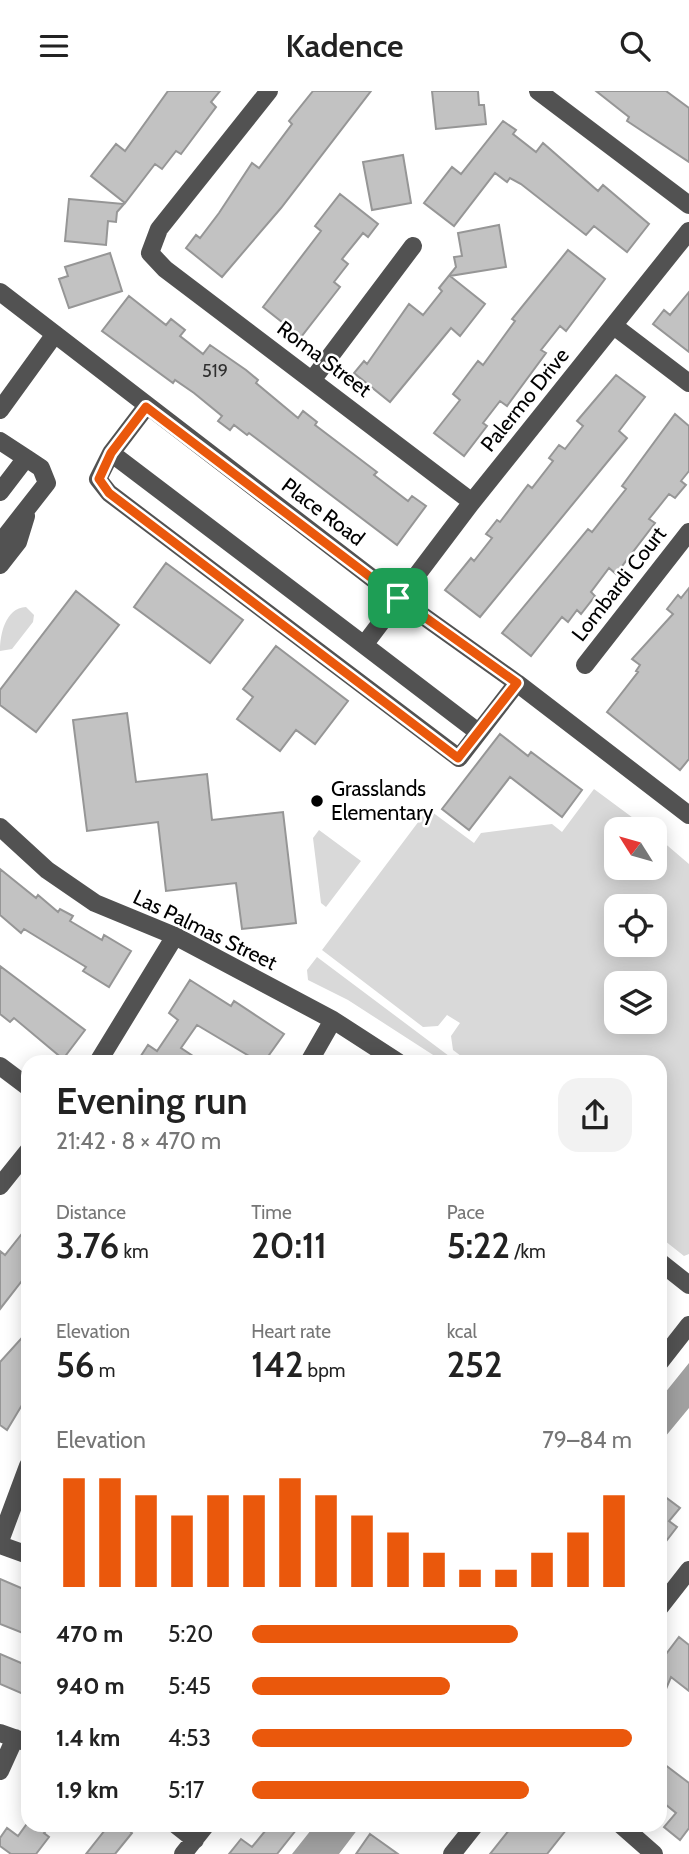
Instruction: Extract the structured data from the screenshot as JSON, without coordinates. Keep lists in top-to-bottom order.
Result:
{
  "streets": {
    "street": [
      "Roma Street",
      "Palermo Drive",
      "Place Road",
      "Lombardi Court",
      "Las Palmas Street"
    ]
  },
  "crossings": [
    ["Roma Street", "Palermo Drive"],
    ["Palermo Drive", "Place Road"]
  ],
  "places": ["Grasslands Elementary"],
  "house_numbers": ["519"],
  "north": "top left",
  "page": {
    "header": "Kadence",
    "heading": ["Evening run", "21:42 · 8 × 470 m"],
    "stats": [
      ["Distance", "3.76 km"],
      ["Time", "20:11"],
      ["Pace", "5:22 /km"],
      ["Elevation", "56 m"],
      ["Heart rate", "142 bpm"],
      ["kcal", "252"]
    ],
    "chart": ["Elevation", "79–84 m"],
    "list": [
      {
        "name": "470 m",
        "note": "5:20"
      },
      {
        "name": "940 m",
        "note": "5:45"
      },
      {
        "name": "1.4 km",
        "note": "4:53"
      },
      {
        "name": "1.9 km",
        "note": "5:17"
      }
    ]
  }
}
